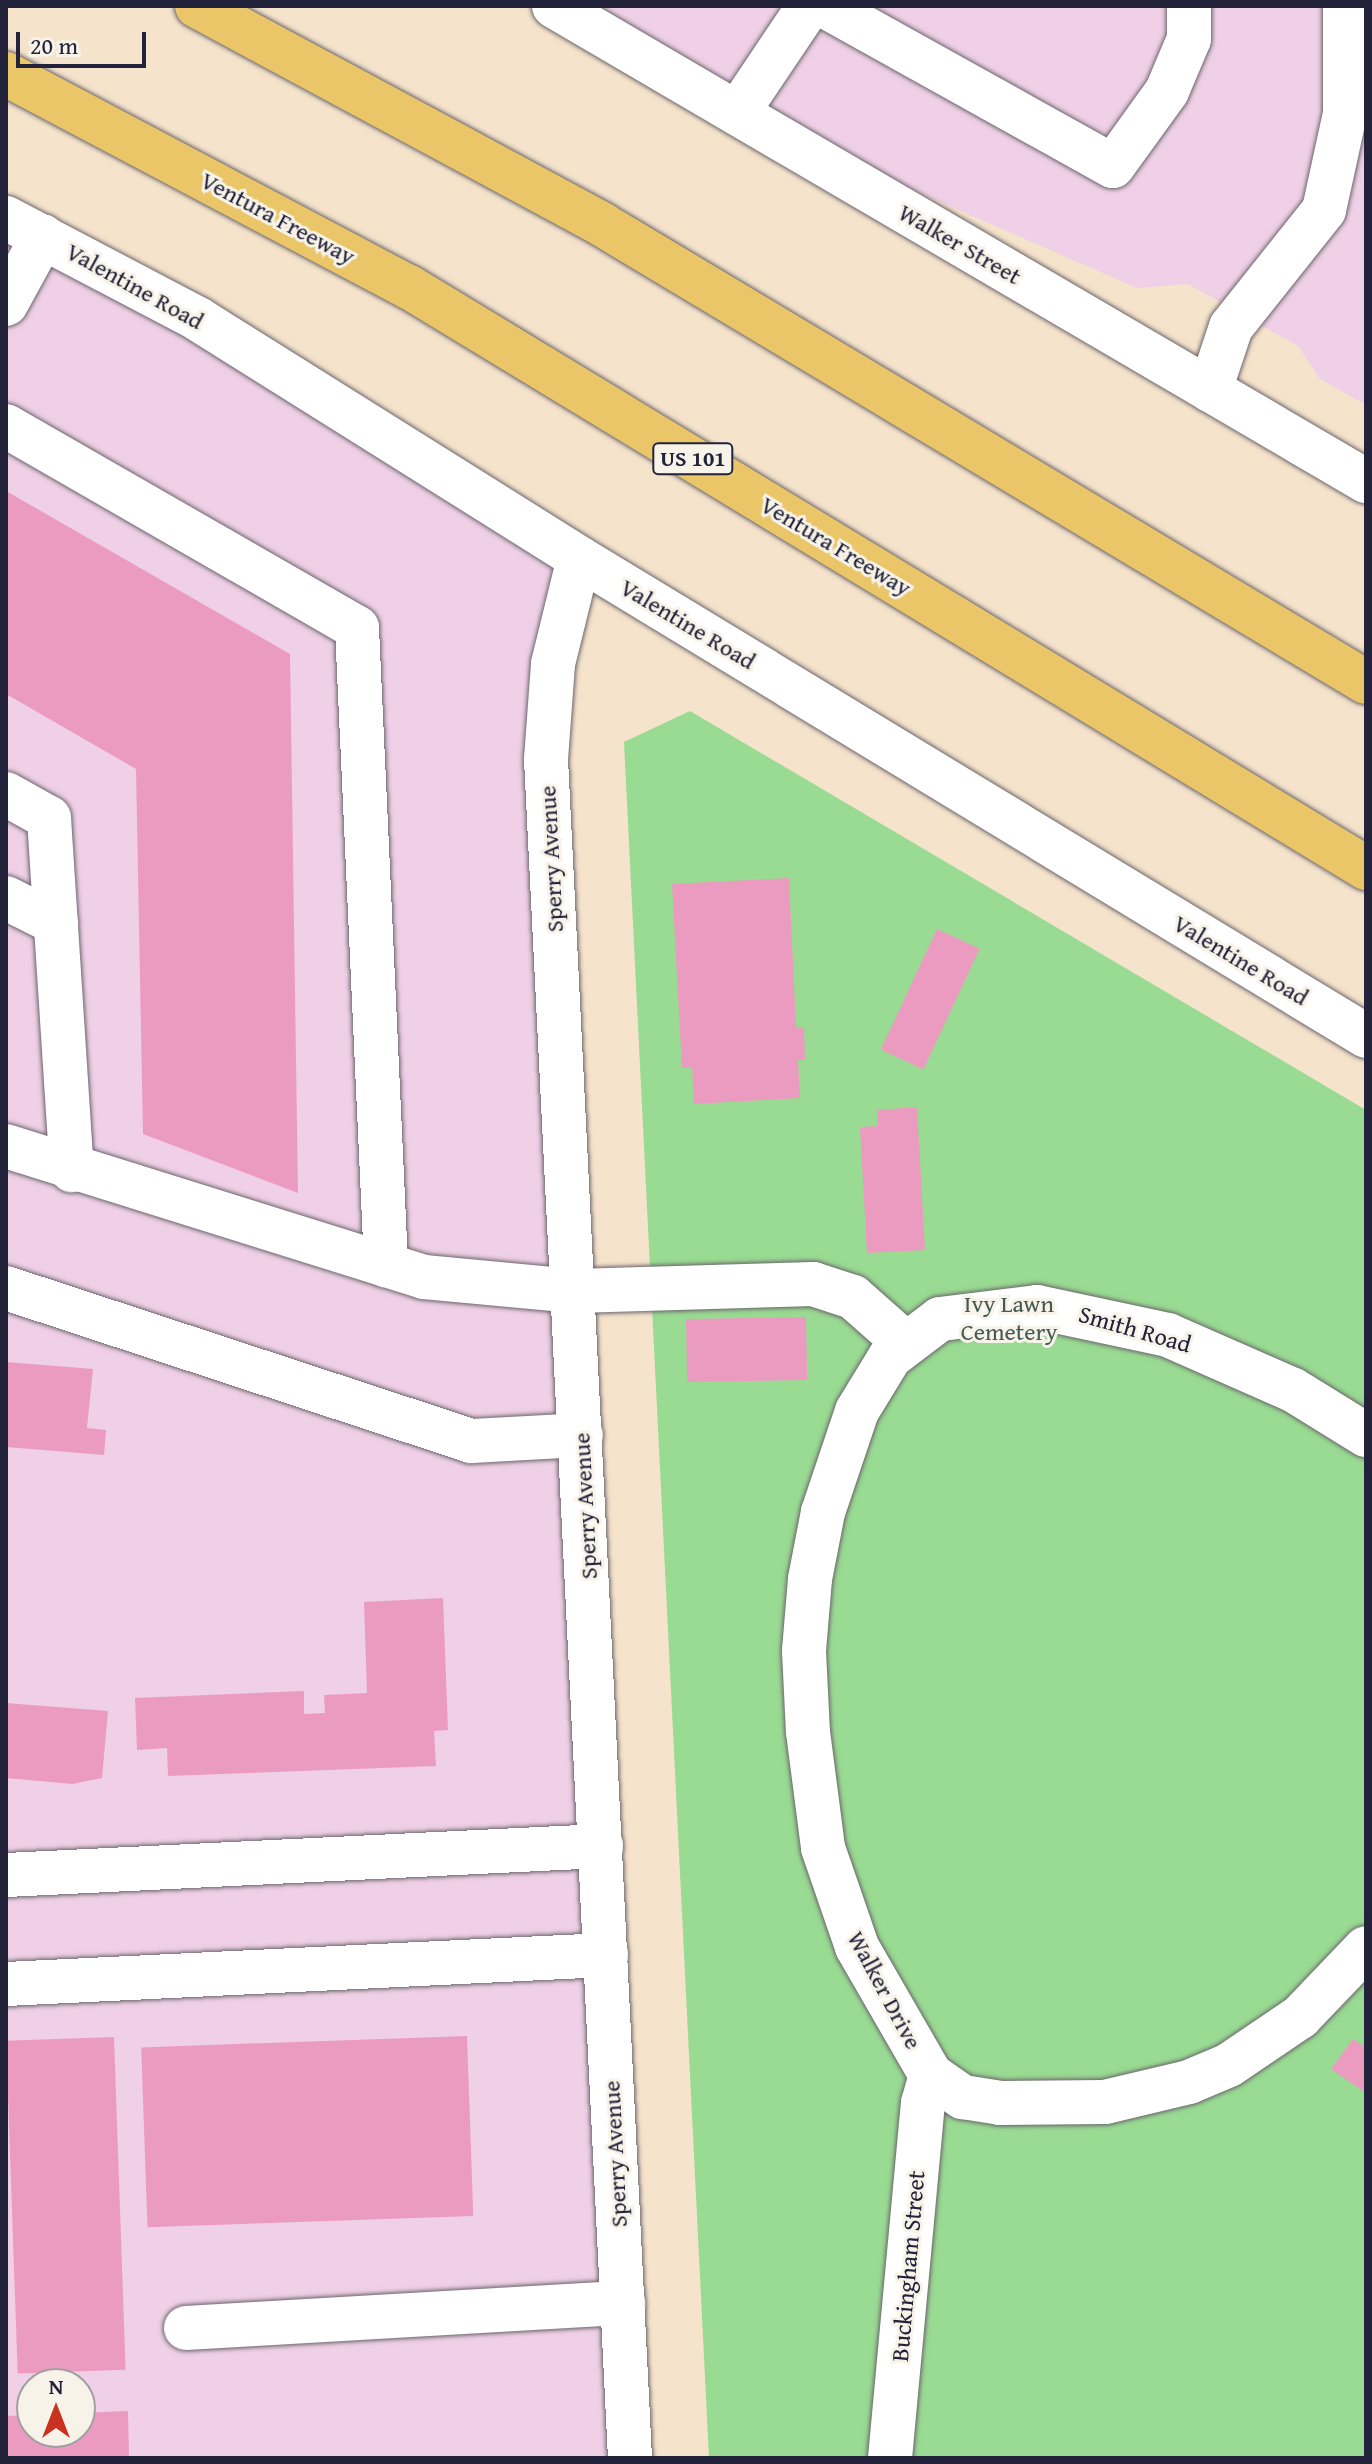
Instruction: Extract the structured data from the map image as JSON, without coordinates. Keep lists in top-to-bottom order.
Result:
{
  "streets": {
    "highway": ["Ventura Freeway", "US 101"],
    "street": [
      "Walker Street",
      "Valentine Road",
      "Sperry Avenue",
      "Smith Road",
      "Walker Drive",
      "Buckingham Street"
    ]
  },
  "crossings": [
    ["Valentine Road", "Sperry Avenue"],
    ["Smith Road", "Walker Drive"],
    ["Walker Drive", "Buckingham Street"]
  ],
  "parks": ["Ivy Lawn Cemetery"],
  "scale_bar": "20 m",
  "north": "top"
}
